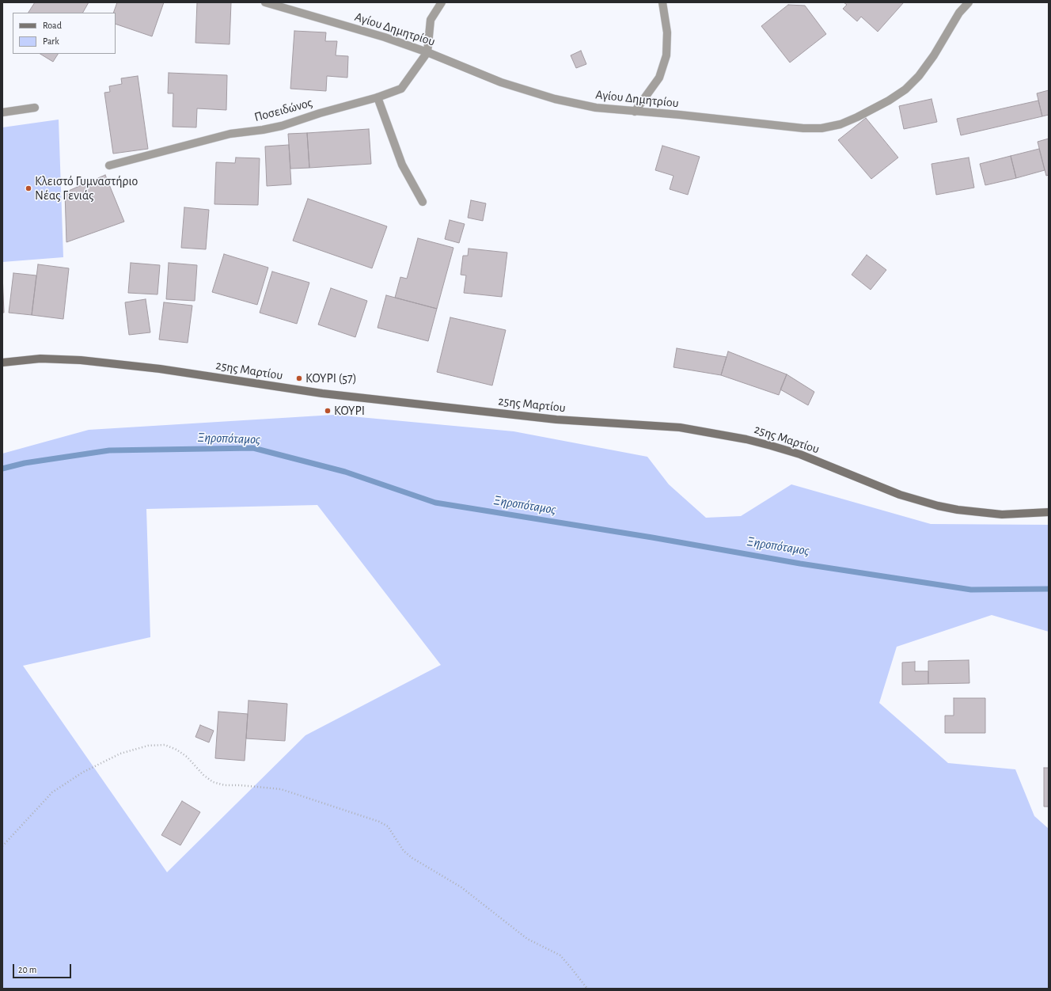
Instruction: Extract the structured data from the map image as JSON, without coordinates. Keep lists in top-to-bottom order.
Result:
{
  "streets": {
    "main road": ["25ης Μαρτίου"],
    "street": ["Αγίου Δημητρίου", "Ποσειδώνος"]
  },
  "crossings": [
    ["Αγίου Δημητρίου", "Ποσειδώνος"]
  ],
  "water": ["Ξηροπόταμος"],
  "places": ["Κλειστό Γυμναστήριο Νέας Γενιάς", "ΚΟΥΡΙ (57)", "ΚΟΥΡΙ"],
  "legend": ["Road", "Park"],
  "scale_bar": "20 m"
}
